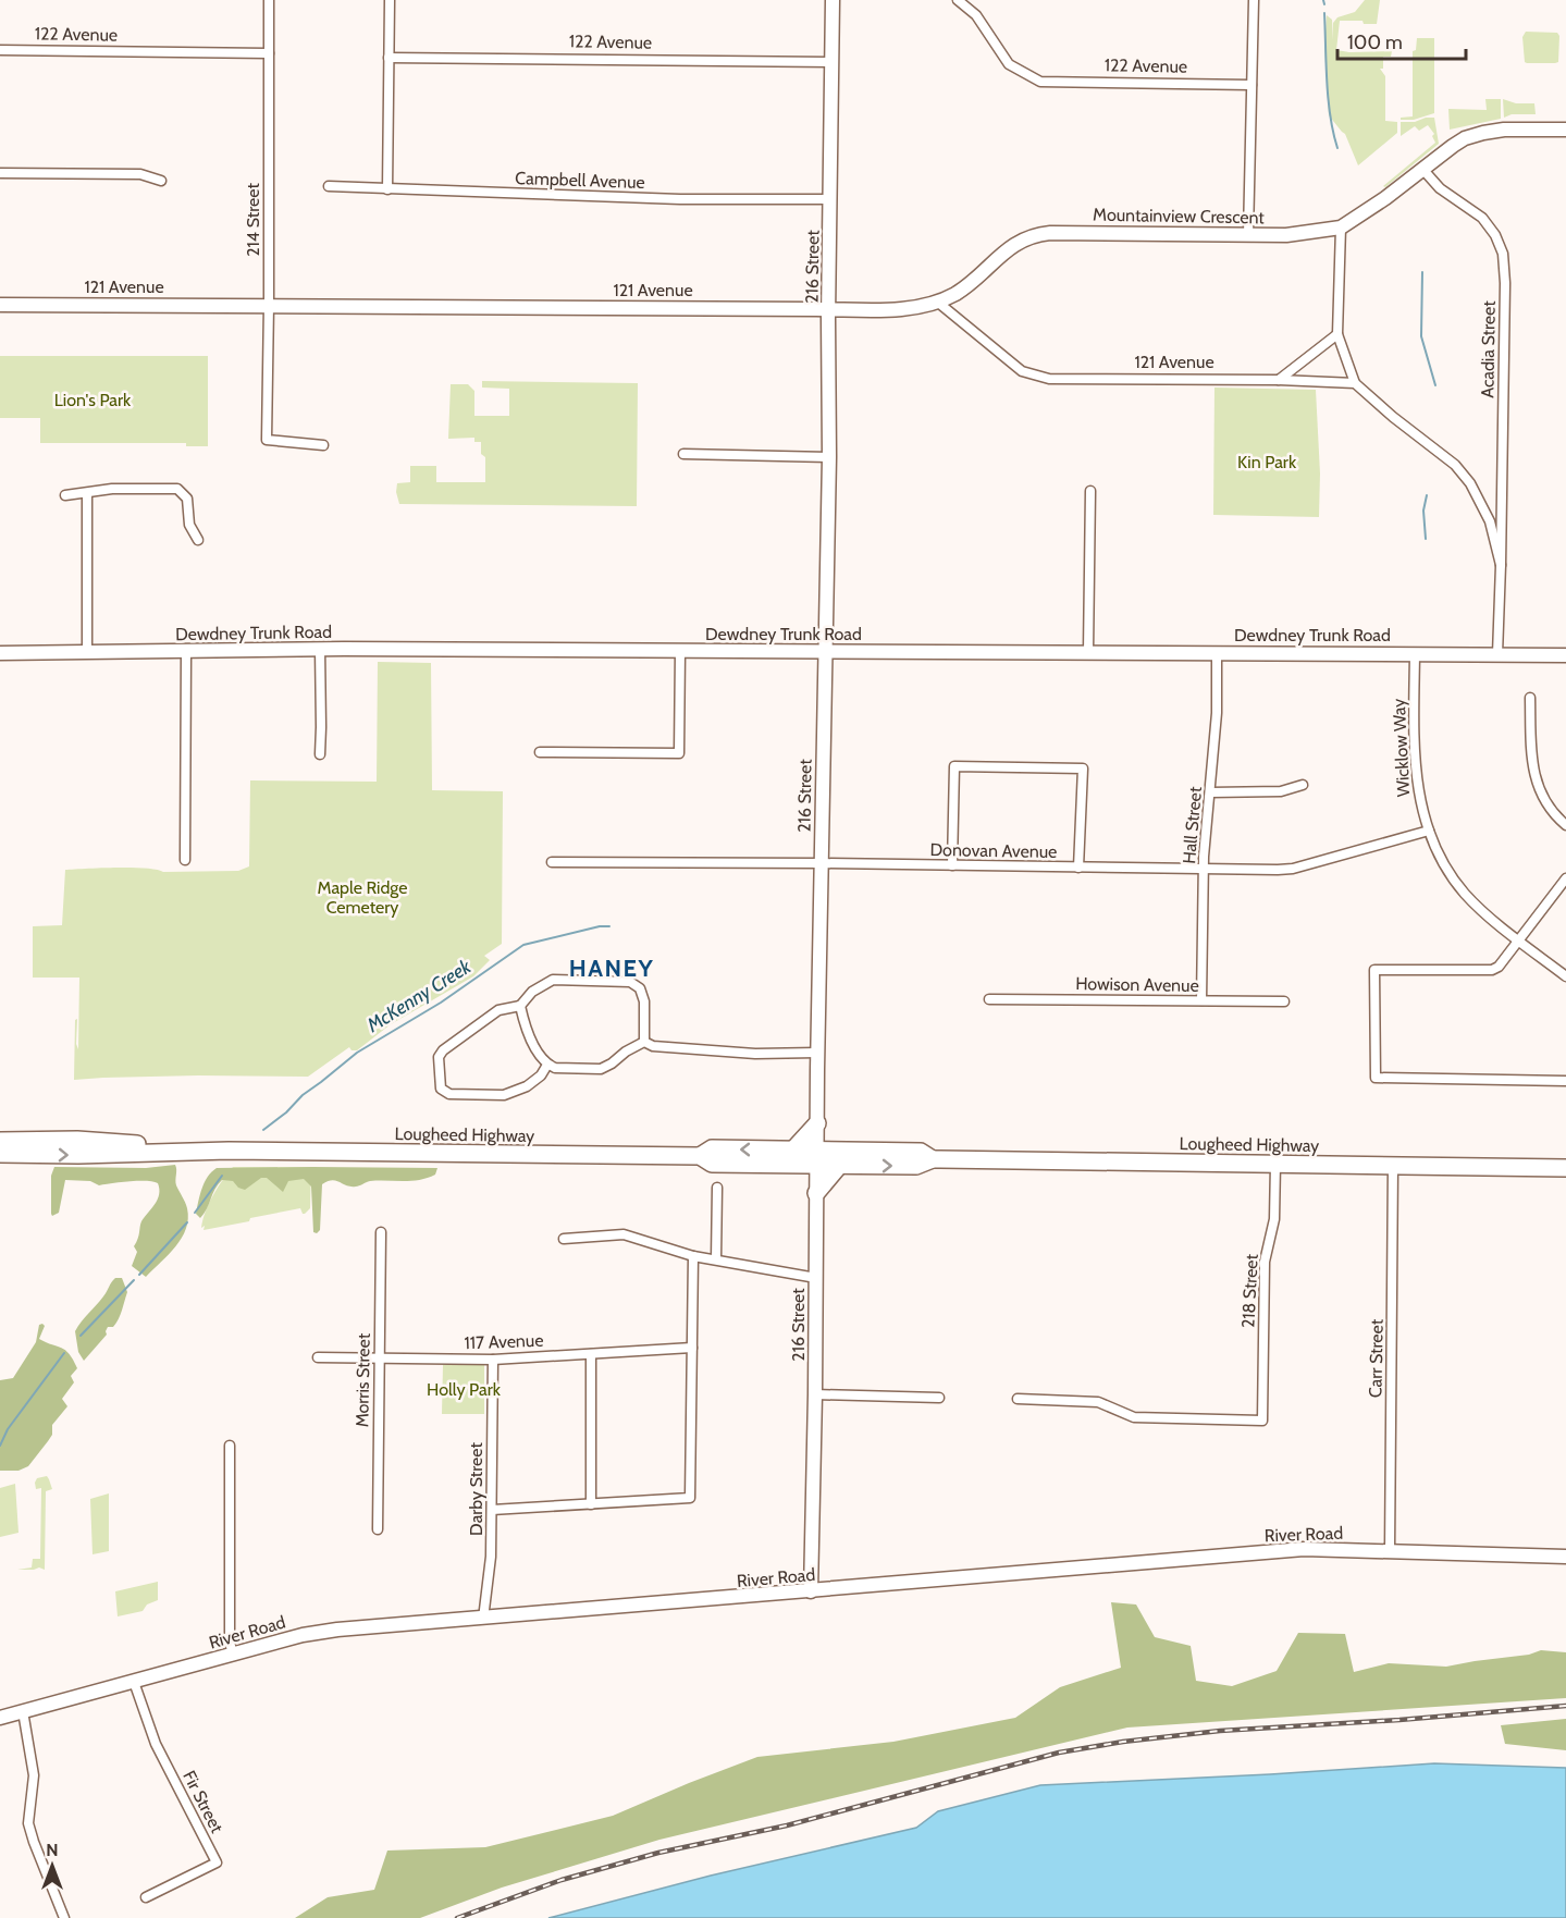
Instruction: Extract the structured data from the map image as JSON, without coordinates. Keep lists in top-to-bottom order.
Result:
{
  "streets": {
    "highway": ["Lougheed Highway"],
    "street": [
      "122 Avenue",
      "Campbell Avenue",
      "Mountainview Crescent",
      "214 Street",
      "216 Street",
      "121 Avenue",
      "Acadia Street",
      "Dewdney Trunk Road",
      "Wicklow Way",
      "Hall Street",
      "Donovan Avenue",
      "Howison Avenue",
      "218 Street",
      "117 Avenue",
      "Carr Street",
      "Morris Street",
      "Darby Street",
      "River Road",
      "Fir Street"
    ]
  },
  "crossings": [
    ["122 Avenue", "214 Street"],
    ["122 Avenue", "216 Street"],
    ["Campbell Avenue", "216 Street"],
    ["Mountainview Crescent", "121 Avenue"],
    ["Mountainview Crescent", "Acadia Street"],
    ["214 Street", "121 Avenue"],
    ["216 Street", "121 Avenue"],
    ["216 Street", "Dewdney Trunk Road"],
    ["216 Street", "Donovan Avenue"],
    ["216 Street", "Lougheed Highway"],
    ["216 Street", "River Road"],
    ["121 Avenue", "Acadia Street"],
    ["Acadia Street", "Dewdney Trunk Road"],
    ["Dewdney Trunk Road", "Wicklow Way"],
    ["Dewdney Trunk Road", "Hall Street"],
    ["Wicklow Way", "Donovan Avenue"],
    ["Hall Street", "Donovan Avenue"],
    ["Hall Street", "Howison Avenue"],
    ["Lougheed Highway", "218 Street"],
    ["Lougheed Highway", "Carr Street"],
    ["117 Avenue", "Morris Street"],
    ["117 Avenue", "Darby Street"],
    ["Carr Street", "River Road"],
    ["Darby Street", "River Road"],
    ["River Road", "Fir Street"]
  ],
  "districts": ["HANEY"],
  "water": ["McKenny Creek"],
  "parks": [
    "Lion's Park",
    "Kin Park",
    "Maple Ridge Cemetery",
    "Holly Park"
  ],
  "scale_bar": "100 m",
  "north": "top"
}
